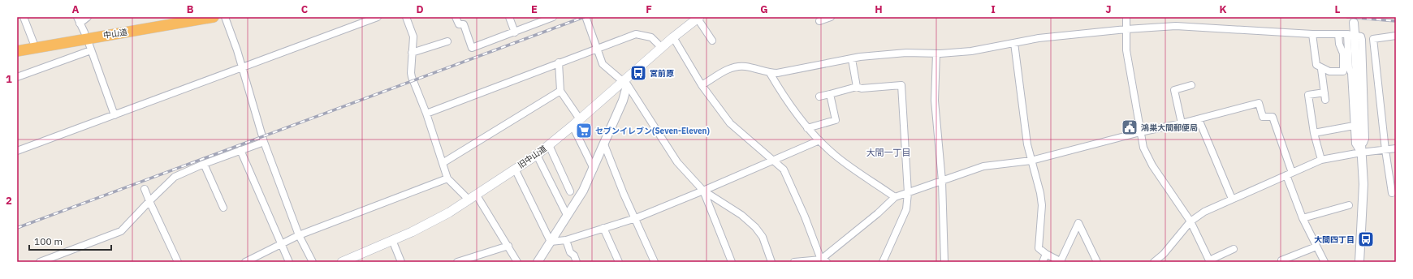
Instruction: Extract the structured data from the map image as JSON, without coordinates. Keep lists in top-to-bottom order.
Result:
{
  "streets": {
    "highway": ["中山道"],
    "main road": ["旧中山道"]
  },
  "districts": ["大間一丁目"],
  "places": {
    "bus stop": ["宮前原", "大間四丁目"],
    "public building": ["鴻巣大間郵便局"],
    "supermarket": ["セブンイレブン(Seven-Eleven)"]
  },
  "scale_bar": "100 m",
  "grid": {
    "columns": [
      "A",
      "B",
      "C",
      "D",
      "E",
      "F",
      "G",
      "H",
      "I",
      "J",
      "K",
      "L"
    ],
    "rows": ["1", "2"]
  }
}
